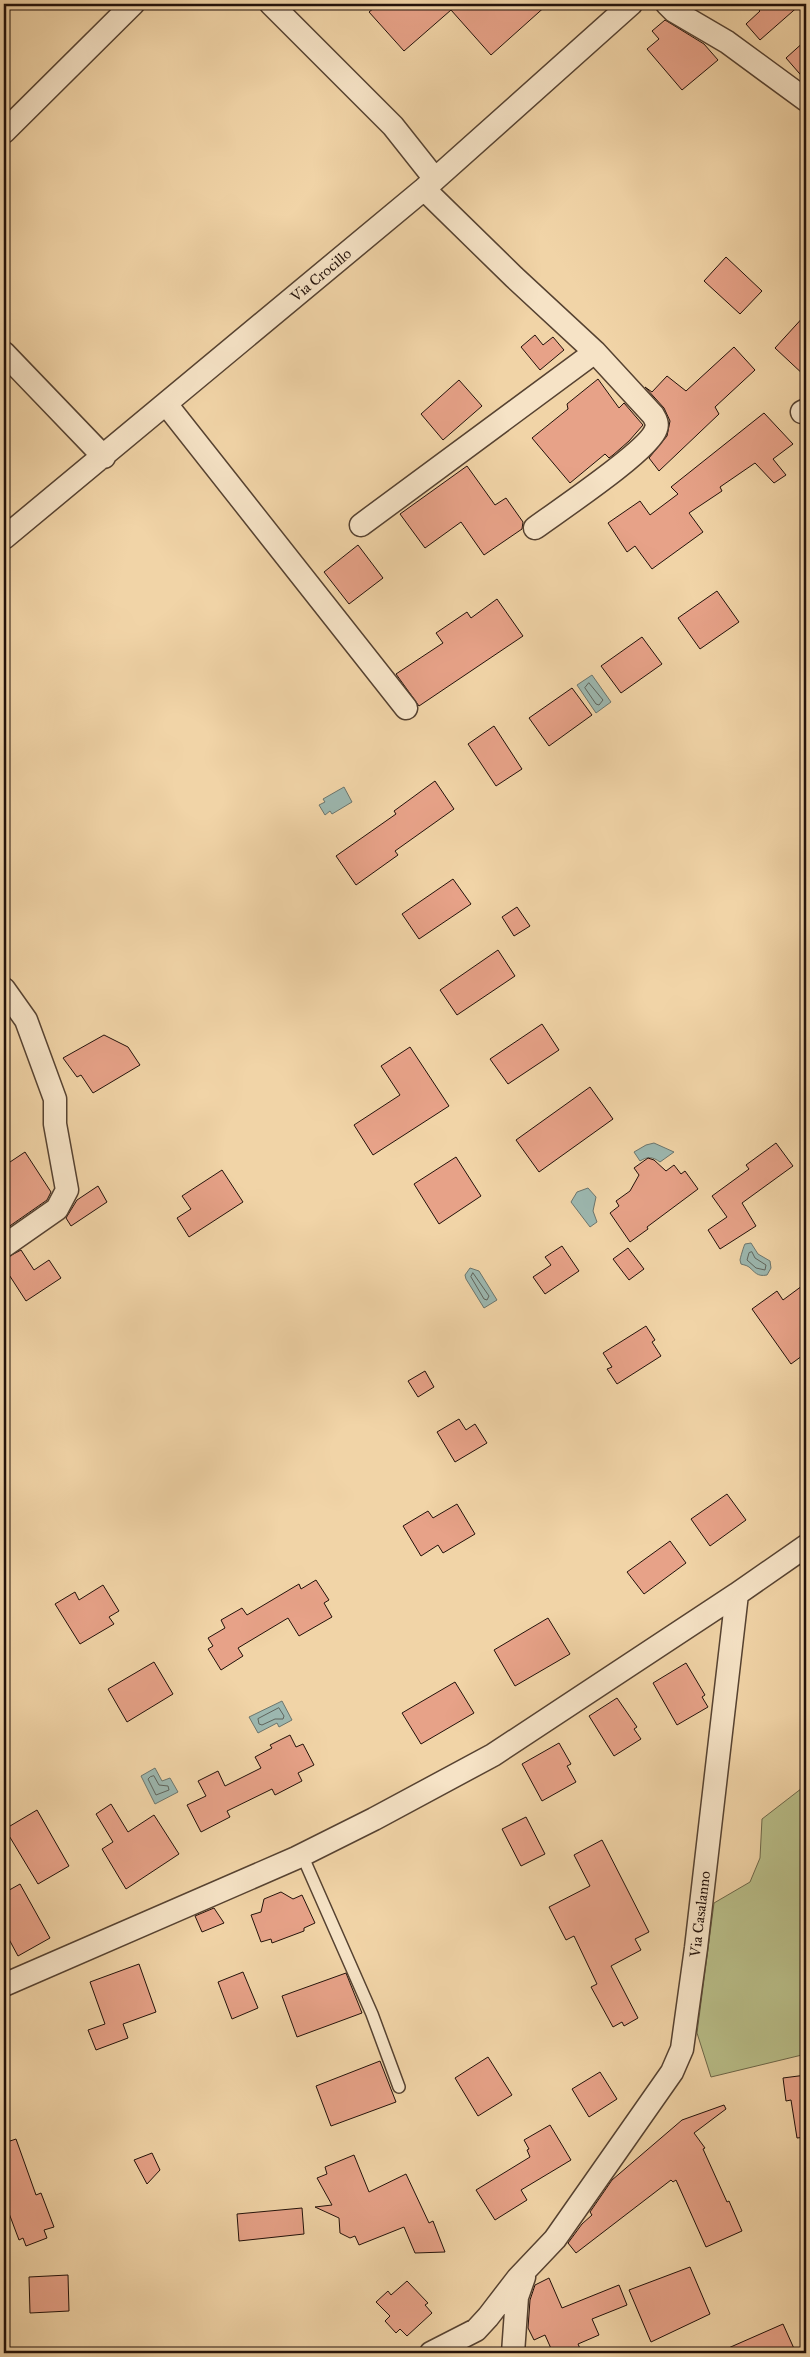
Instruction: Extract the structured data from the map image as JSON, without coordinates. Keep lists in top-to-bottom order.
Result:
{
  "streets": {
    "street": ["Via Crocillo", "Via Casalanno"]
  }
}
